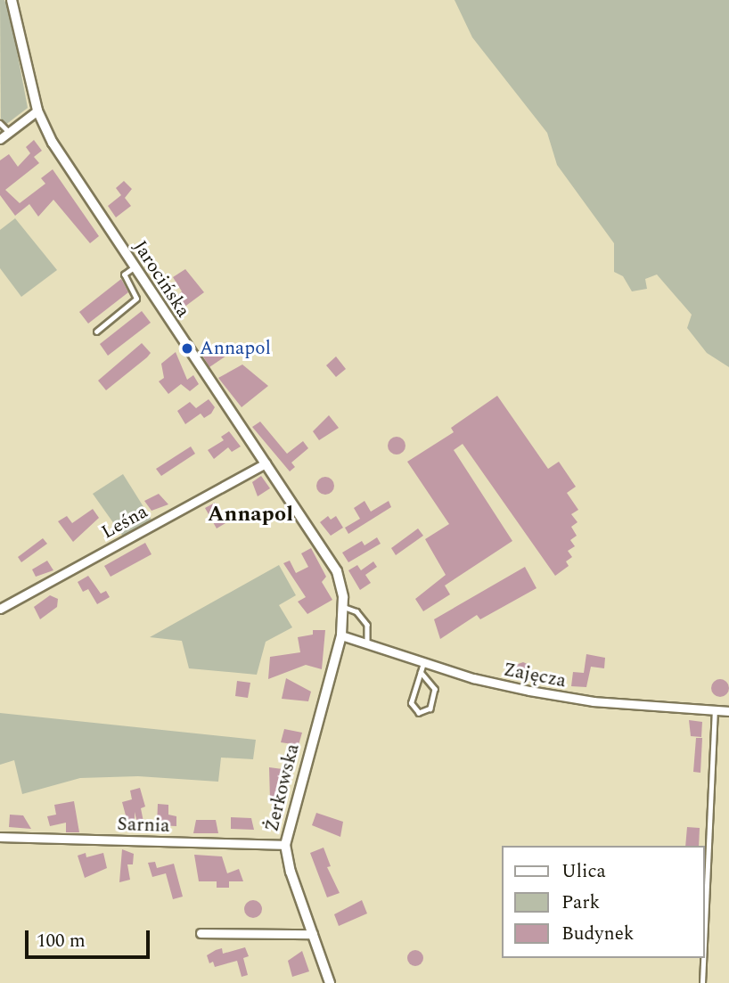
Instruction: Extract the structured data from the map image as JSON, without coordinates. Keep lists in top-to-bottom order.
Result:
{
  "streets": {
    "street": [
      "Jarocińska",
      "Leśna",
      "Zajęcza",
      "Żerkowska",
      "Sarnia"
    ]
  },
  "crossings": [
    ["Jarocińska", "Leśna"],
    ["Jarocińska", "Zajęcza"],
    ["Jarocińska", "Żerkowska"],
    ["Zajęcza", "Żerkowska"],
    ["Żerkowska", "Sarnia"]
  ],
  "districts": ["Annapol"],
  "places": ["Annapol"],
  "legend": ["Ulica", "Park", "Budynek"],
  "scale_bar": "100 m"
}
